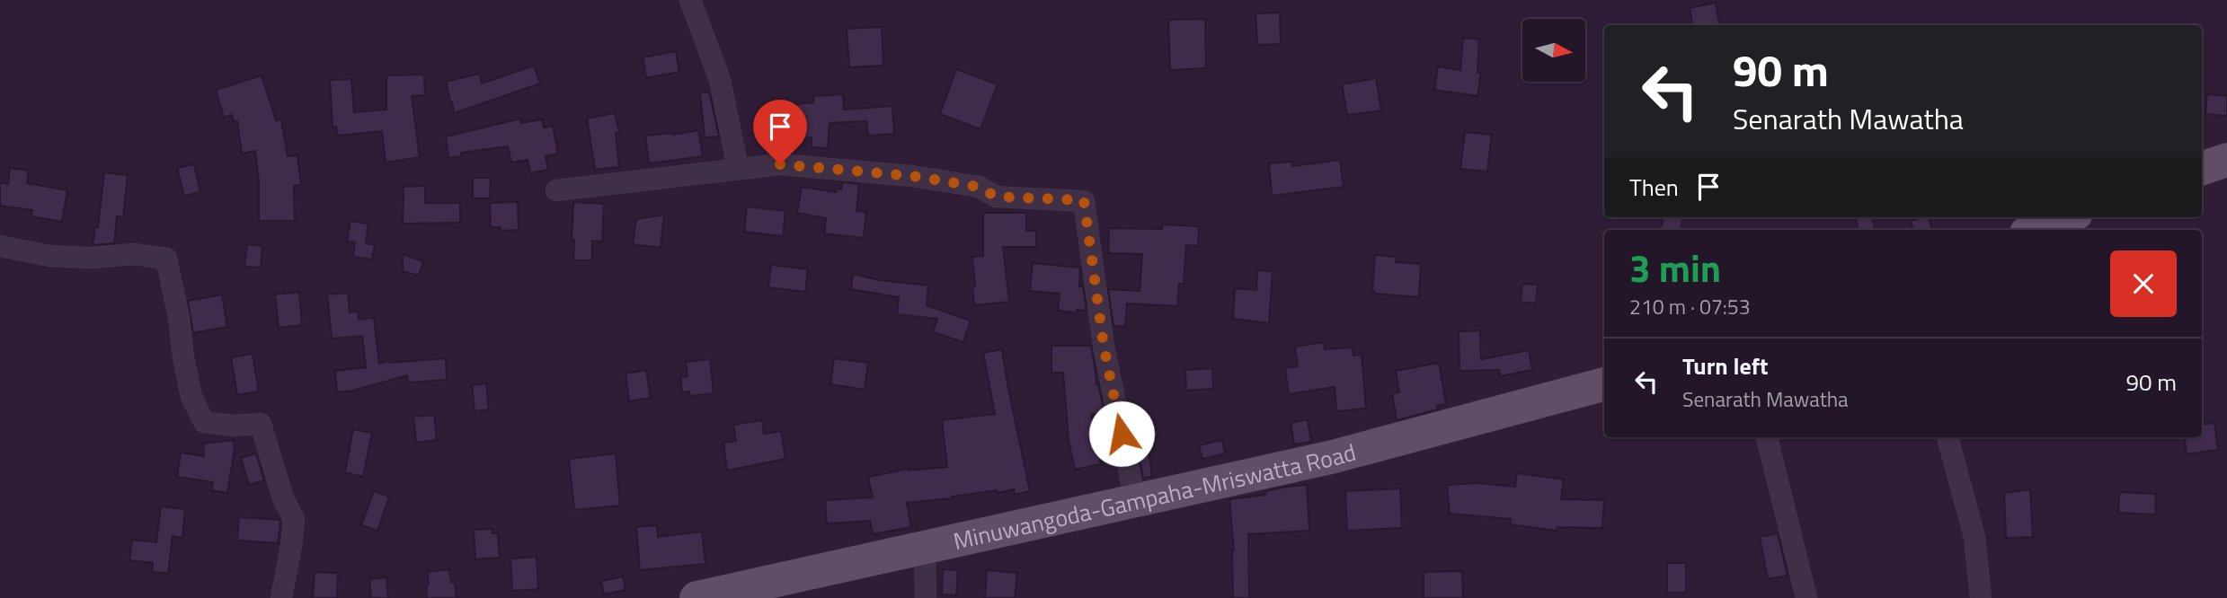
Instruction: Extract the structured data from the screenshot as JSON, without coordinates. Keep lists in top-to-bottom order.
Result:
{
  "streets": {
    "main road": ["Minuwangoda-Gampaha-Mriswatta Road"]
  },
  "north": "right",
  "page": {
    "turn": ["90 m", "Senarath Mawatha"],
    "then": "Then",
    "heading": ["3 min", "210 m · 07:53"],
    "list": [
      {
        "name": "Turn left",
        "note": "Senarath Mawatha",
        "value": "90 m"
      }
    ]
  }
}
